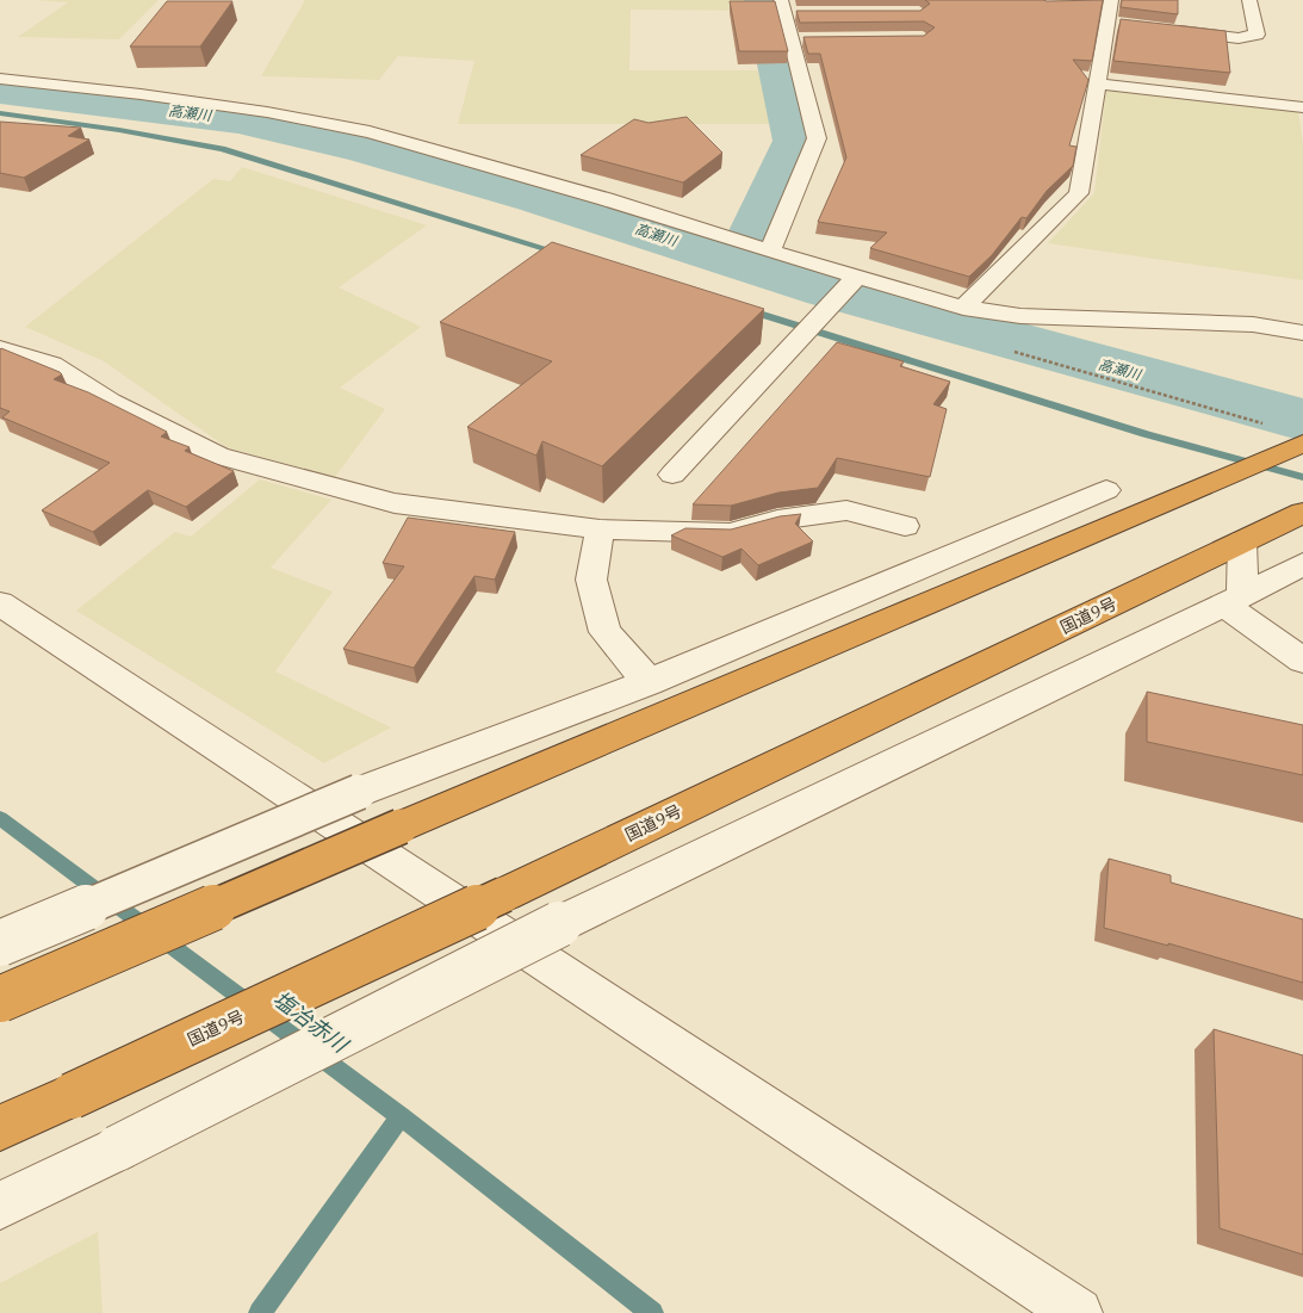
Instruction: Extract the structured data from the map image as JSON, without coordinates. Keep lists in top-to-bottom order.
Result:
{
  "streets": {
    "highway": ["国道9号"]
  },
  "water": ["高瀬川", "塩冶赤川"]
}
